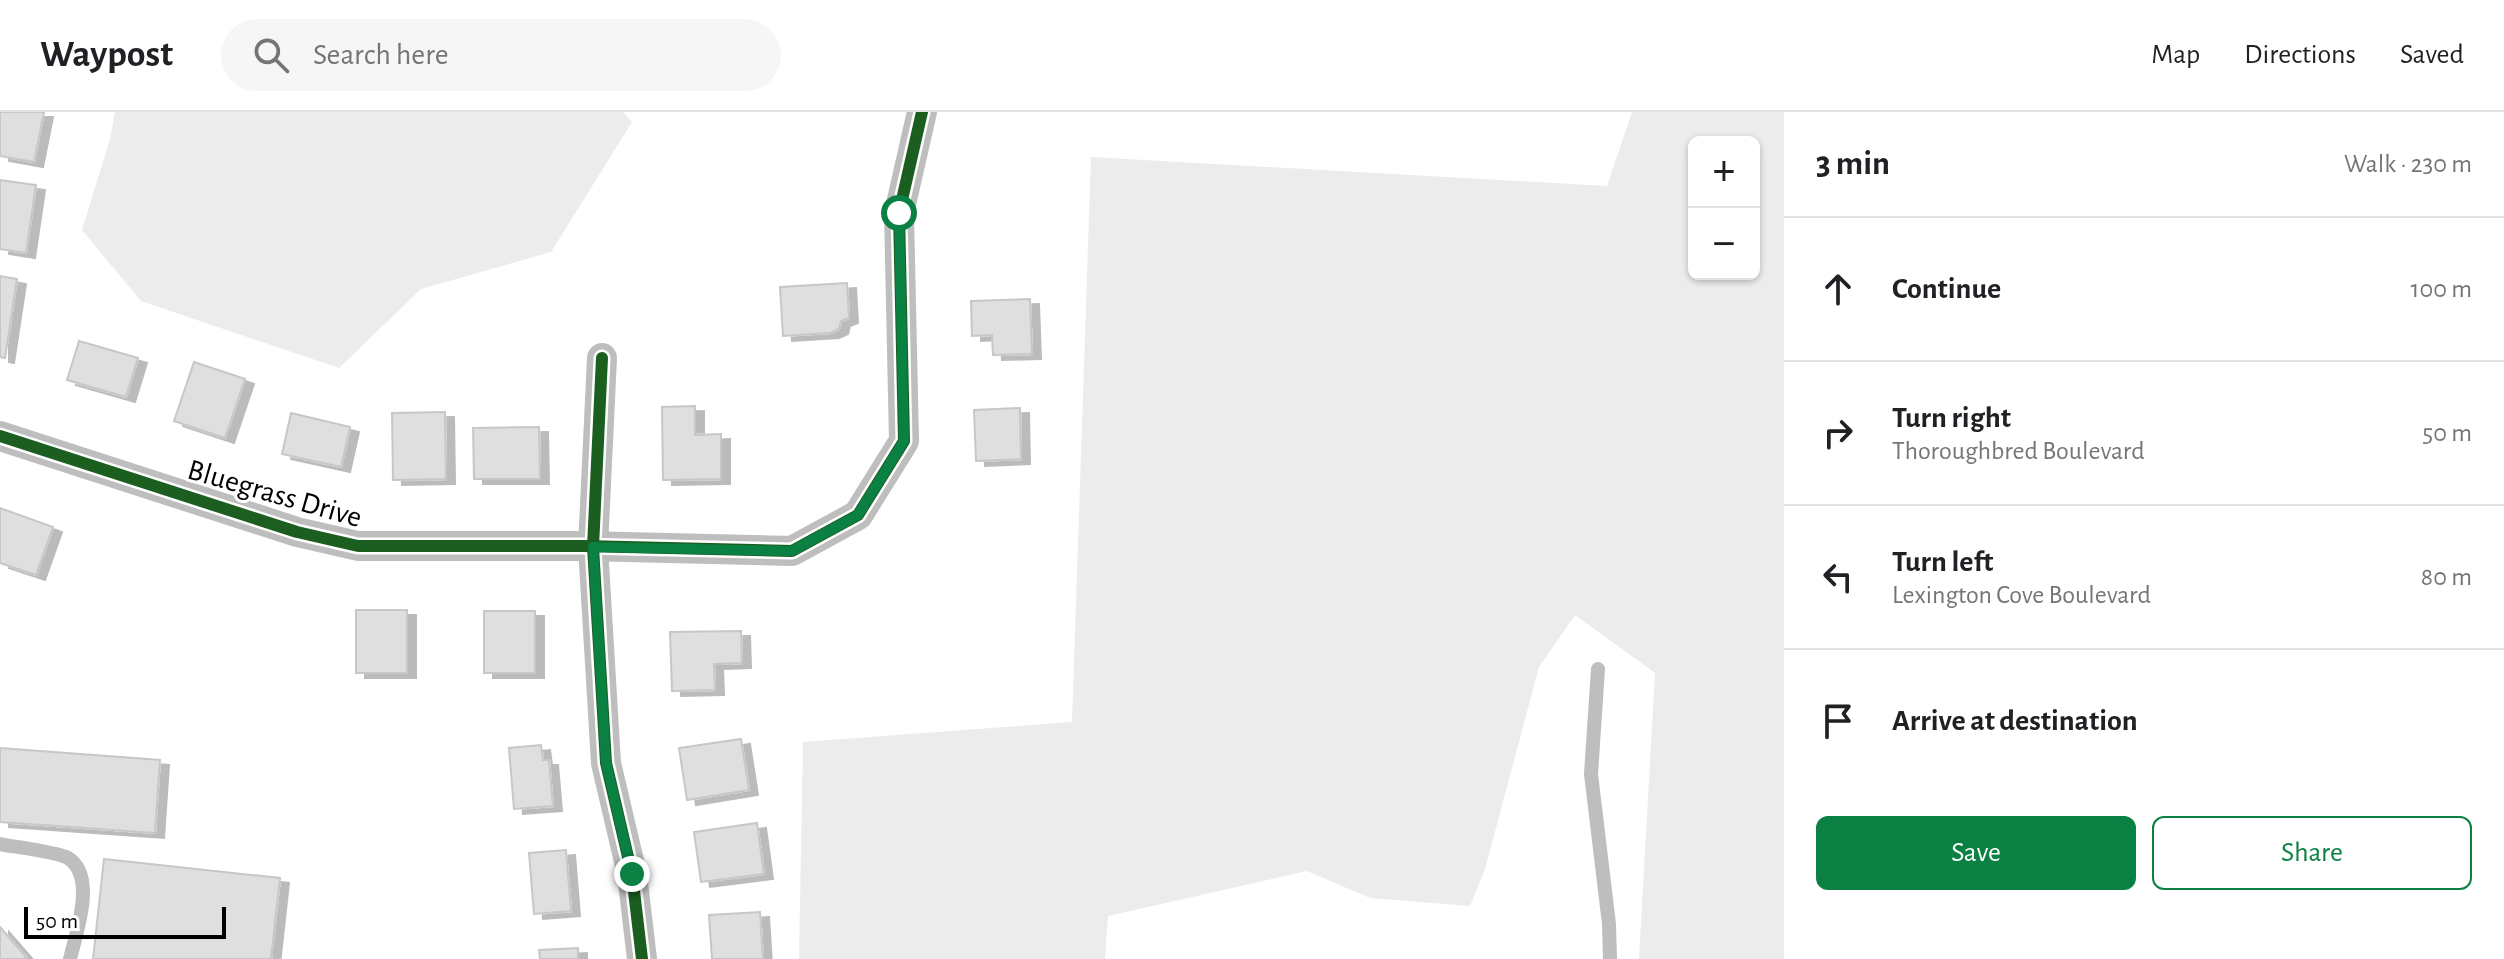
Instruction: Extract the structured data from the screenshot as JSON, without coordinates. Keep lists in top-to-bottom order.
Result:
{
  "streets": {
    "street": ["Bluegrass Drive"]
  },
  "scale_bar": "50 m",
  "page": {
    "header": "Waypost",
    "search": "Search here",
    "nav": ["Map", "Directions", "Saved"],
    "heading": ["3 min", "Walk · 230 m"],
    "map_buttons": ["+", "−"],
    "list": [
      ["Continue", "100 m"],
      ["Turn right", "Thoroughbred Boulevard", "50 m"],
      ["Turn left", "Lexington Cove Boulevard", "80 m"],
      "Arrive at destination"
    ],
    "buttons": ["Save", "Share"],
    "scale": "50 m"
  }
}
